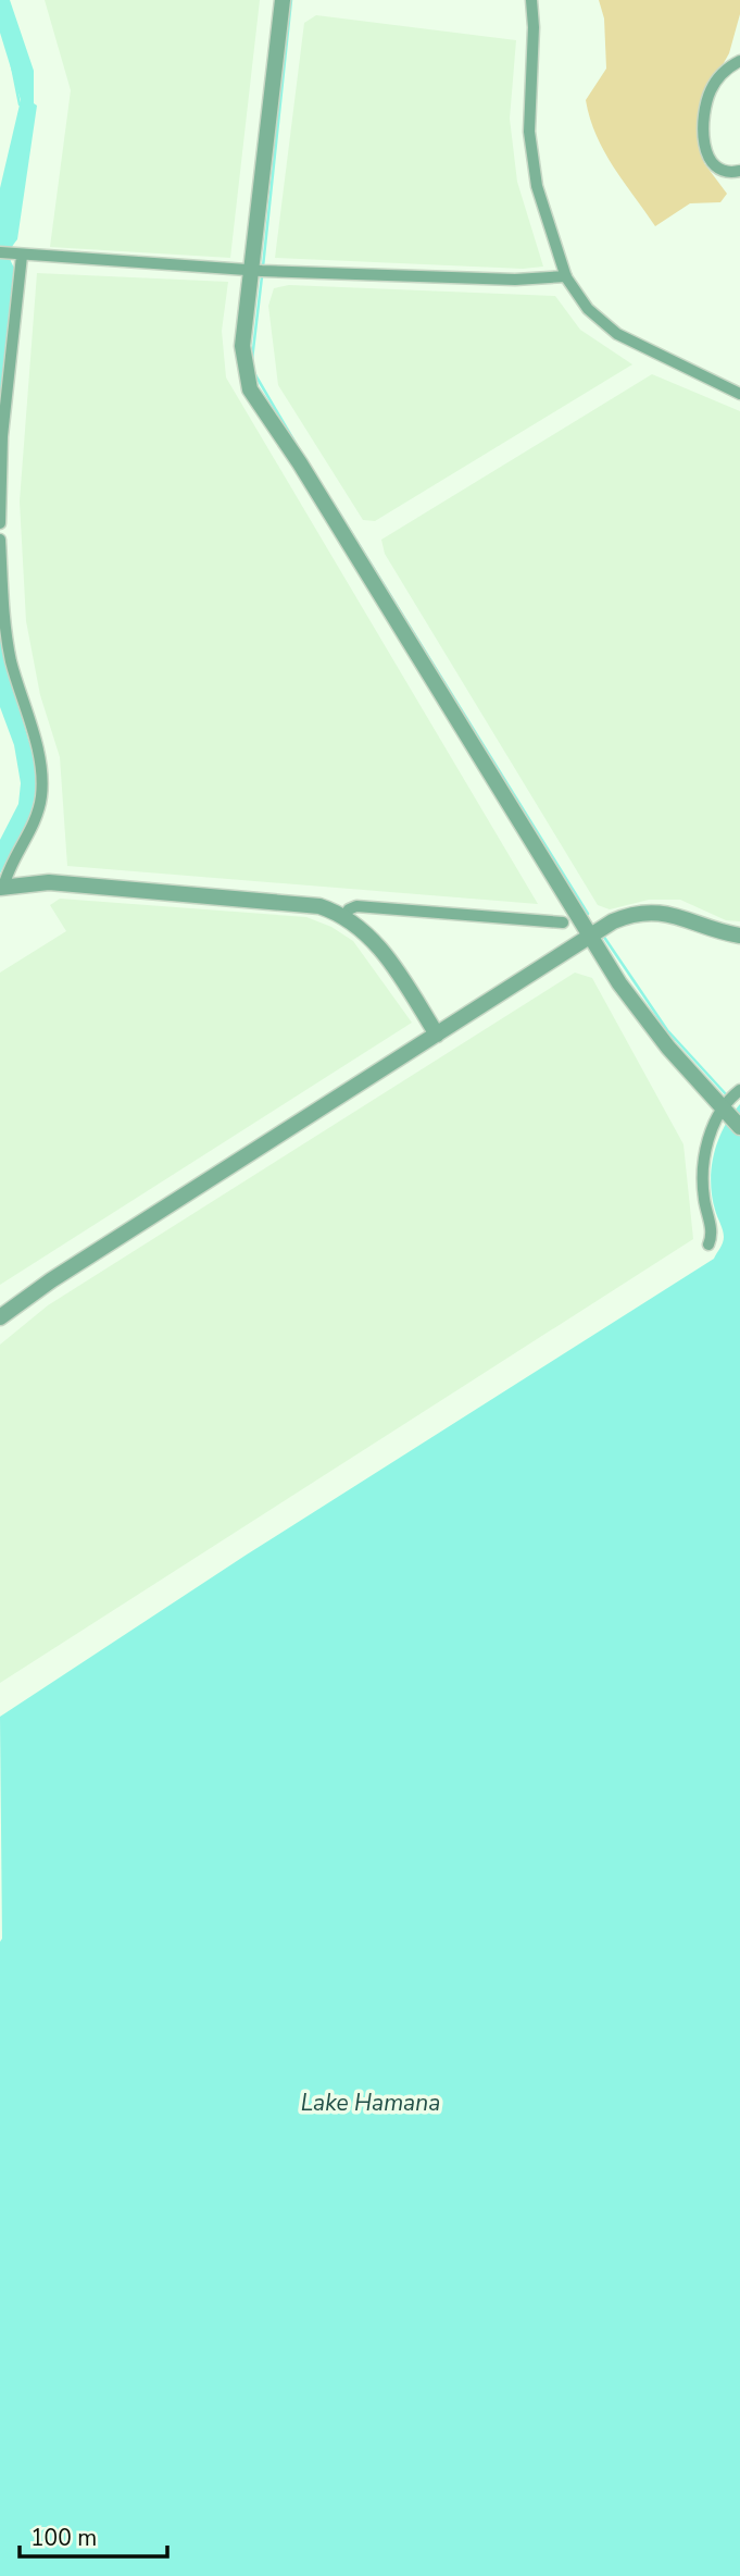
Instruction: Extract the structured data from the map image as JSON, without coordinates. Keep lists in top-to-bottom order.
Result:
{
  "water": ["Lake Hamana"],
  "scale_bar": "100 m"
}
